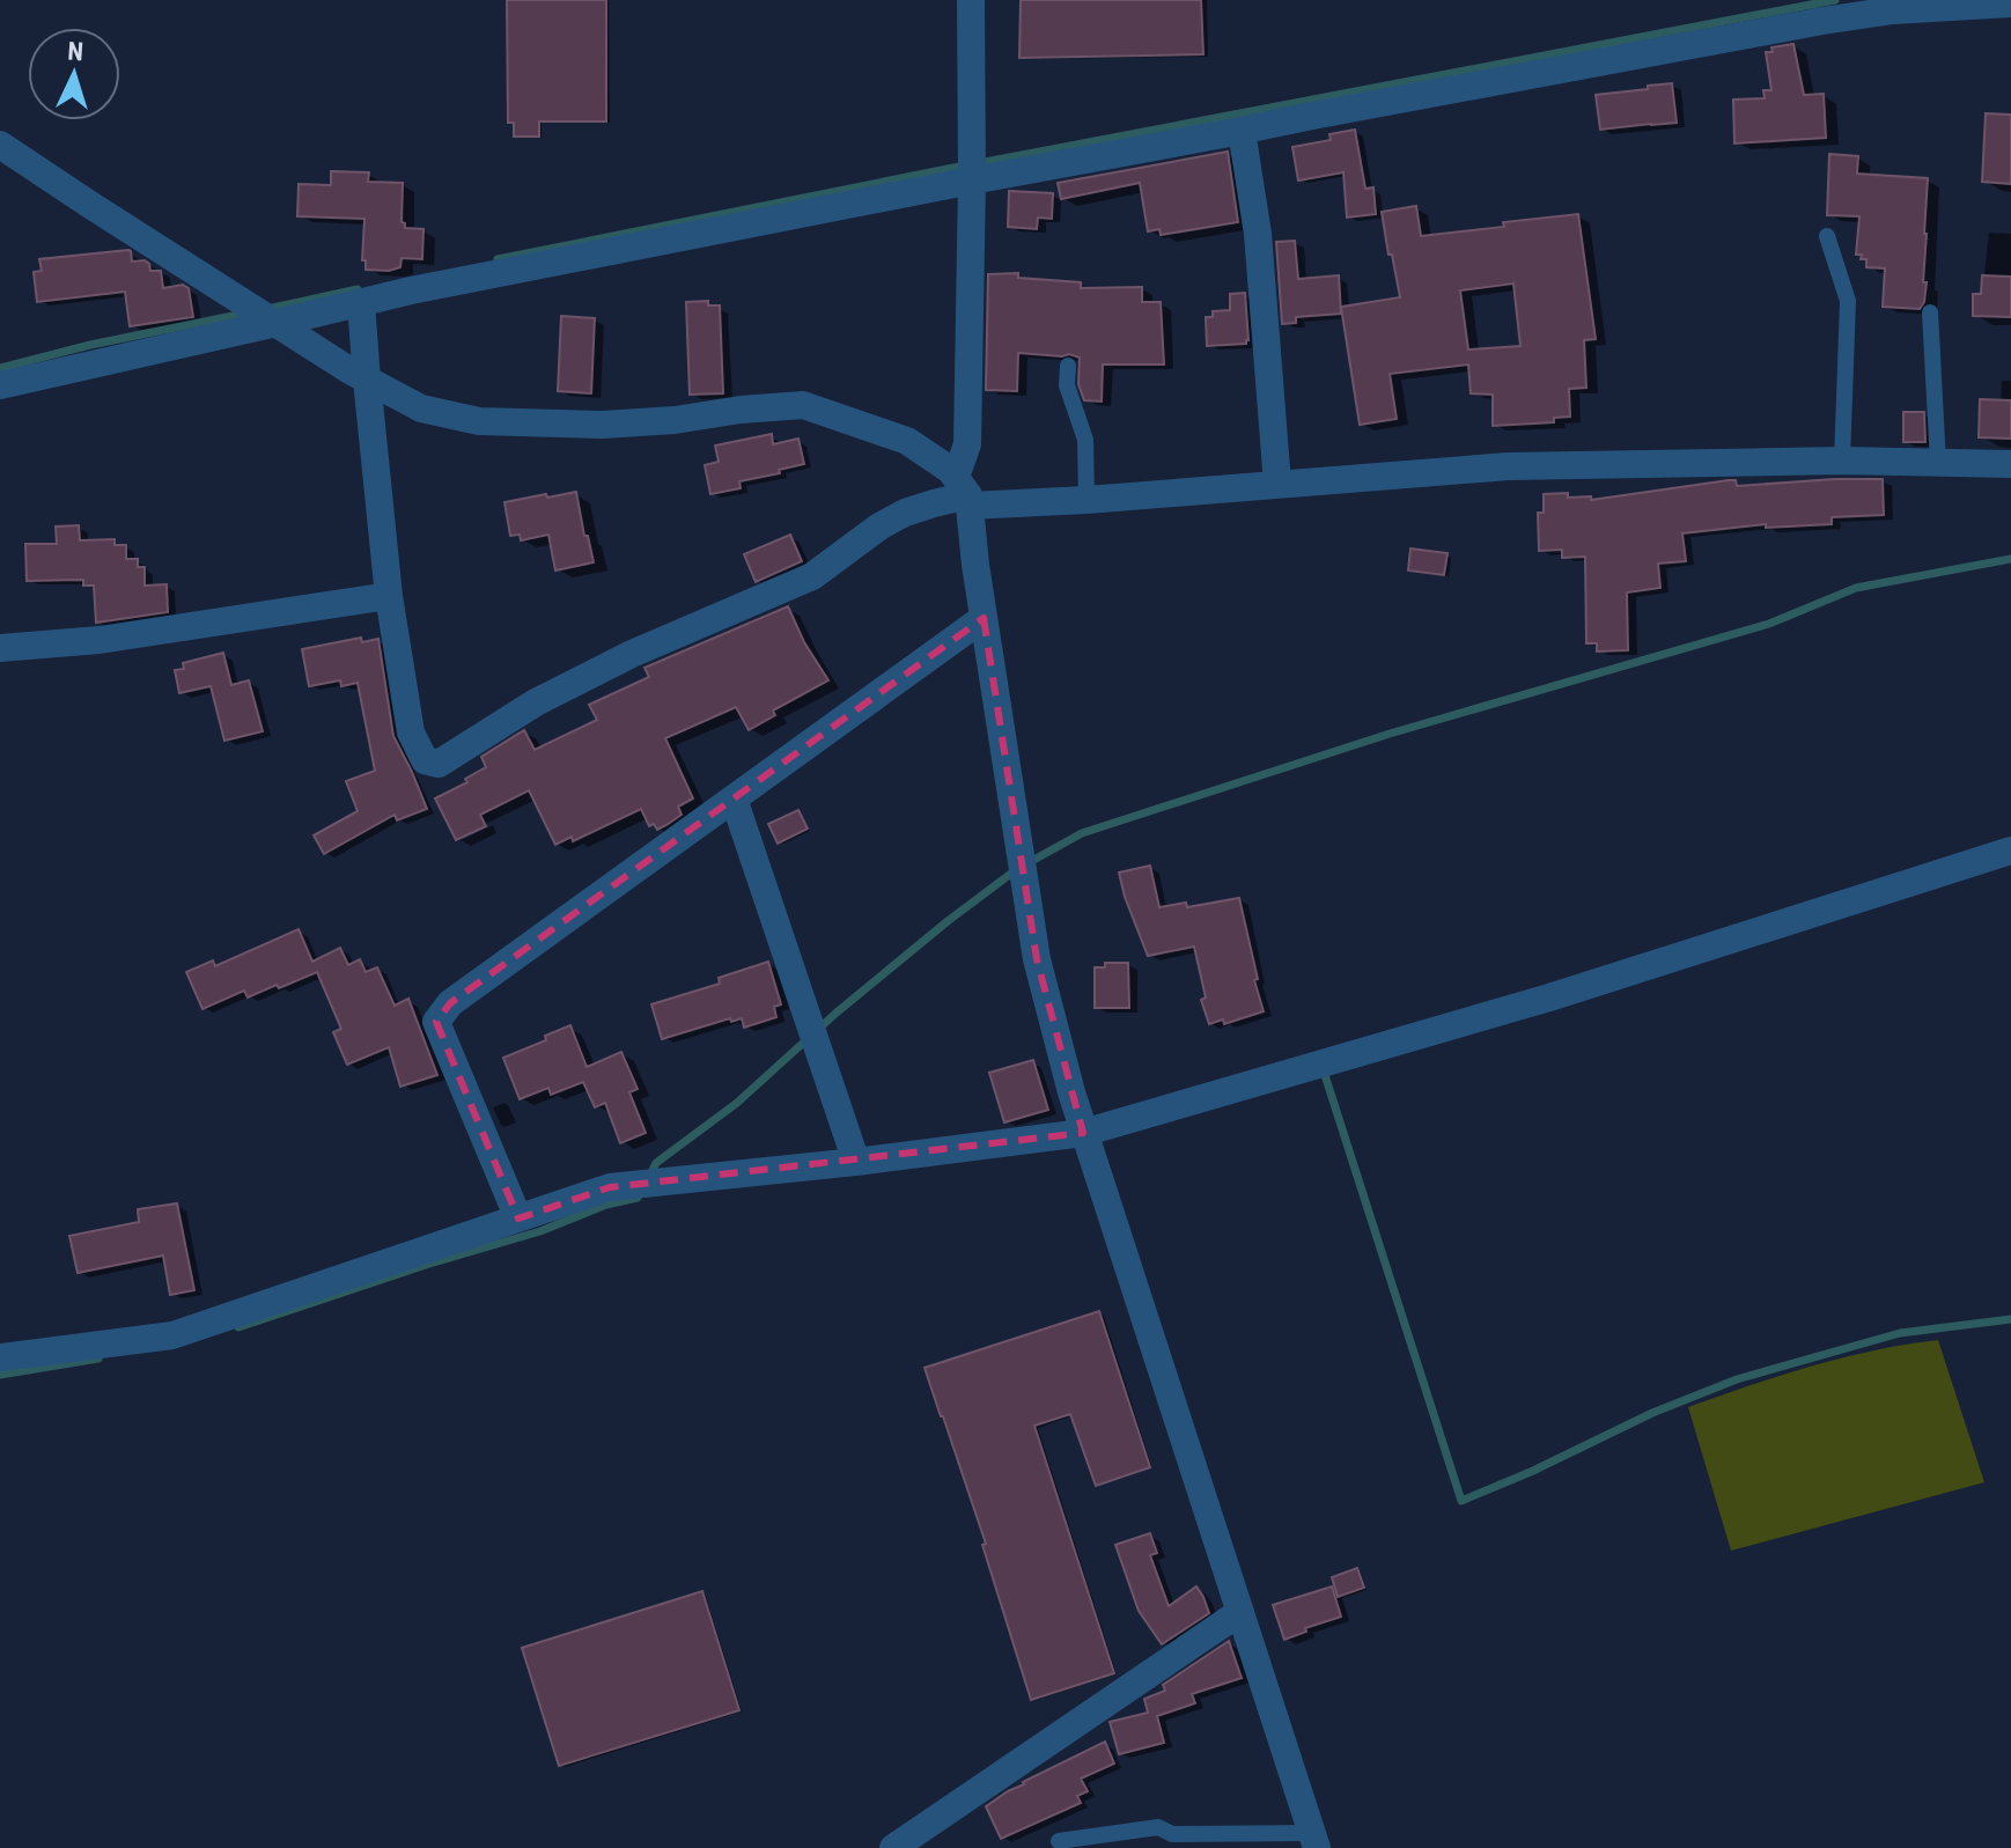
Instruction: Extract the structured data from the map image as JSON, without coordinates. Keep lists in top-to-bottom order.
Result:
{
  "north": "top"
}
